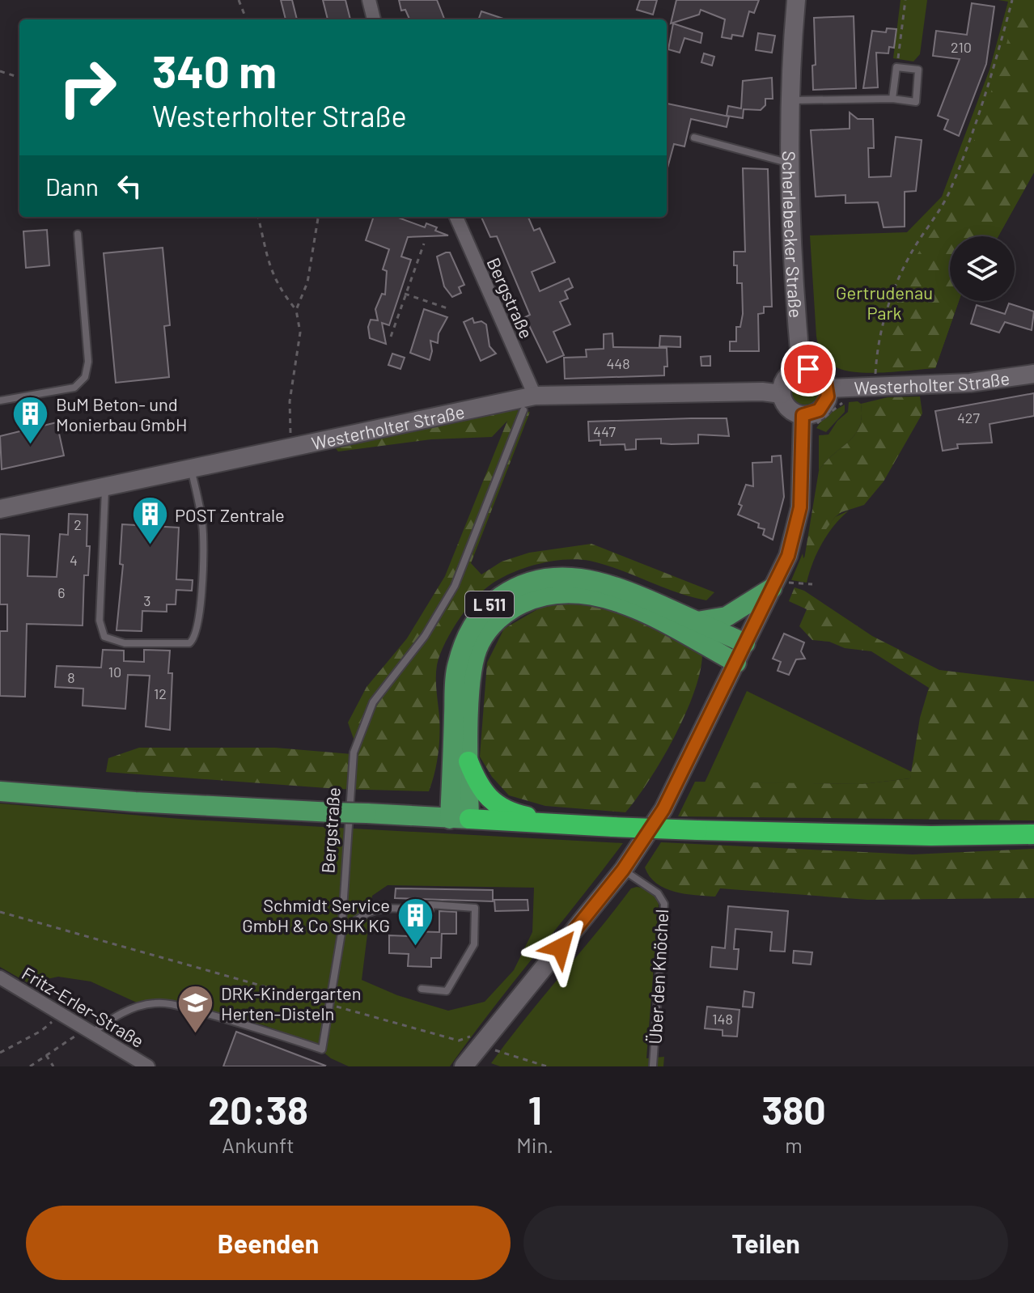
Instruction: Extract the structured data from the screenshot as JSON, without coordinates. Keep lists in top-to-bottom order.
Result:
{
  "streets": {
    "highway": ["L 511"],
    "street": [
      "Scherlebecker Straße",
      "Bergstraße",
      "Westerholter Straße",
      "Fritz-Erler-Straße"
    ],
    "lane": ["Über den Knöchel"]
  },
  "crossings": [
    ["Scherlebecker Straße", "Westerholter Straße"],
    ["Bergstraße", "Westerholter Straße"],
    ["Bergstraße", "Fritz-Erler-Straße"]
  ],
  "parks": ["Gertrudenau Park"],
  "places": {
    "building": ["BuM Beton- und Monierbau GmbH", "POST Zentrale", "Schmidt Service GmbH & Co SHK KG"],
    "school or university": ["DRK-Kindergarten Herten-Disteln"]
  },
  "house_numbers": [
    "210",
    "448",
    "427",
    "447",
    "2",
    "4",
    "6",
    "3",
    "10",
    "8",
    "12",
    "148"
  ],
  "page": {
    "turn": ["340 m", "Westerholter Straße"],
    "then": "Dann",
    "eta": [
      "20:38",
      "Ankunft",
      "1",
      "Min.",
      "380",
      "m"
    ],
    "buttons": ["Beenden", "Teilen"]
  }
}
